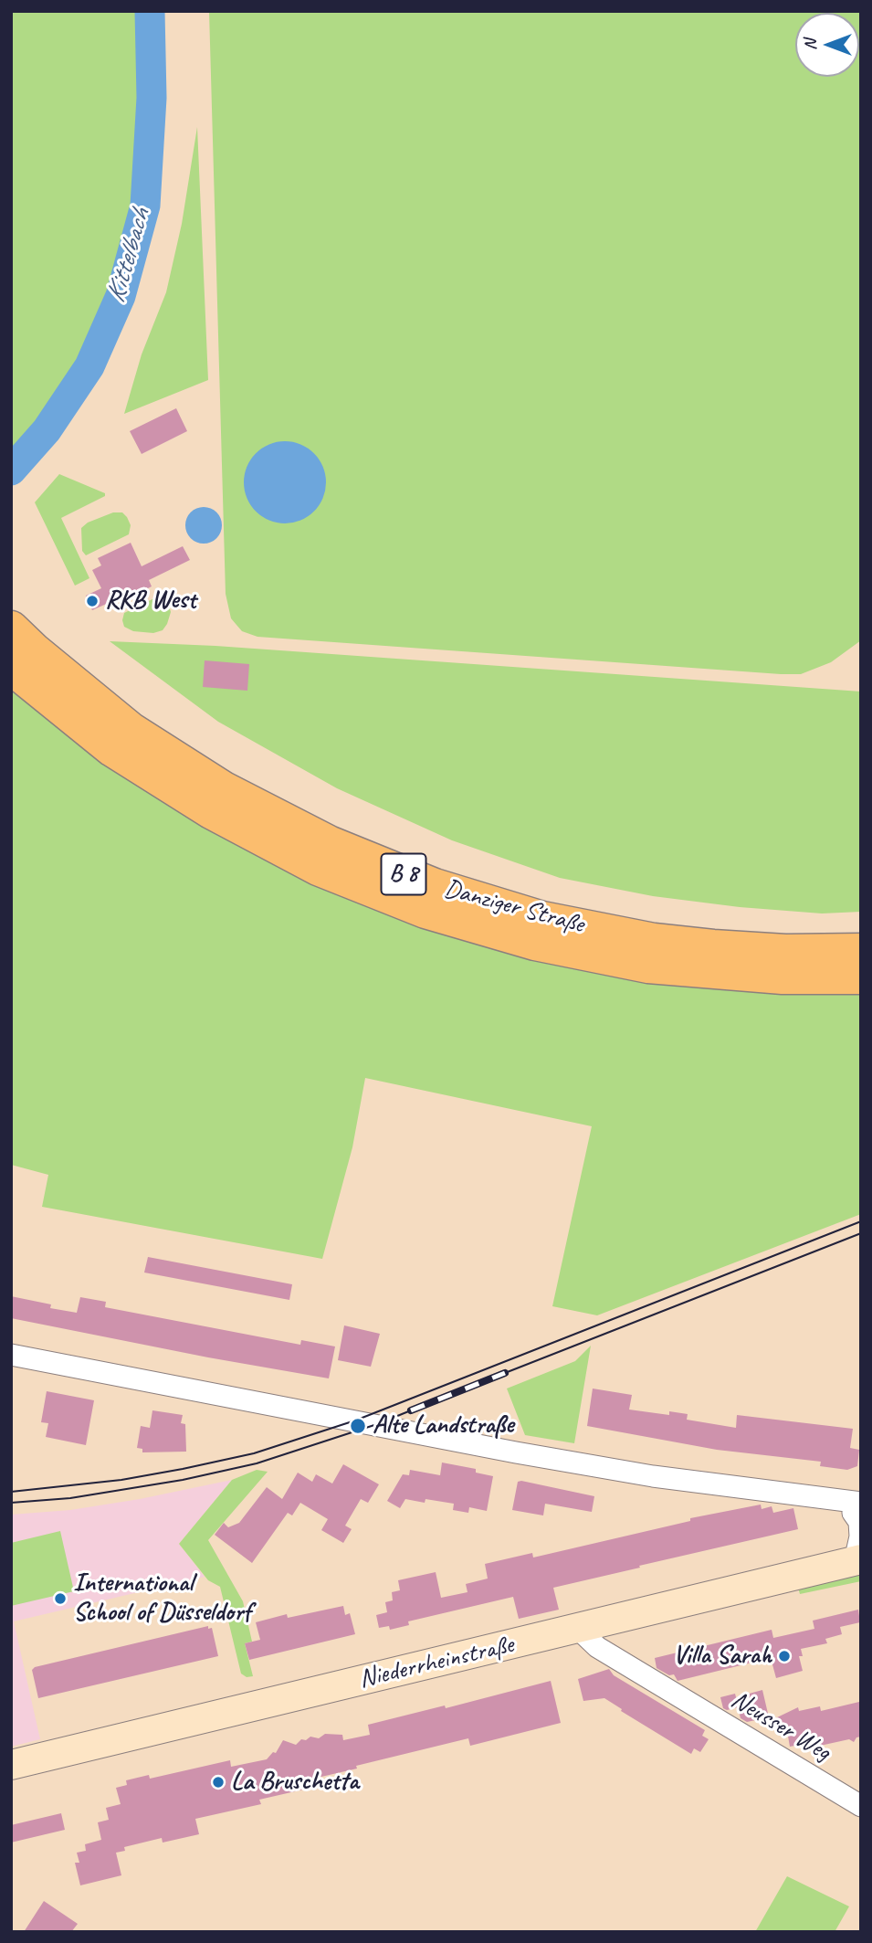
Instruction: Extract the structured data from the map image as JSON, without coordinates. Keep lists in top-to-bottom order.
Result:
{
  "streets": {
    "highway": ["B 8", "Danziger Straße"],
    "main road": ["Niederrheinstraße"],
    "street": ["Neusser Weg"]
  },
  "crossings": [
    ["Niederrheinstraße", "Neusser Weg"]
  ],
  "water": ["Kittelbach"],
  "places": [
    "RKB West",
    "Alte Landstraße",
    "International School of Düsseldorf",
    "Villa Sarah",
    "La Bruschetta"
  ],
  "north": "left"
}
